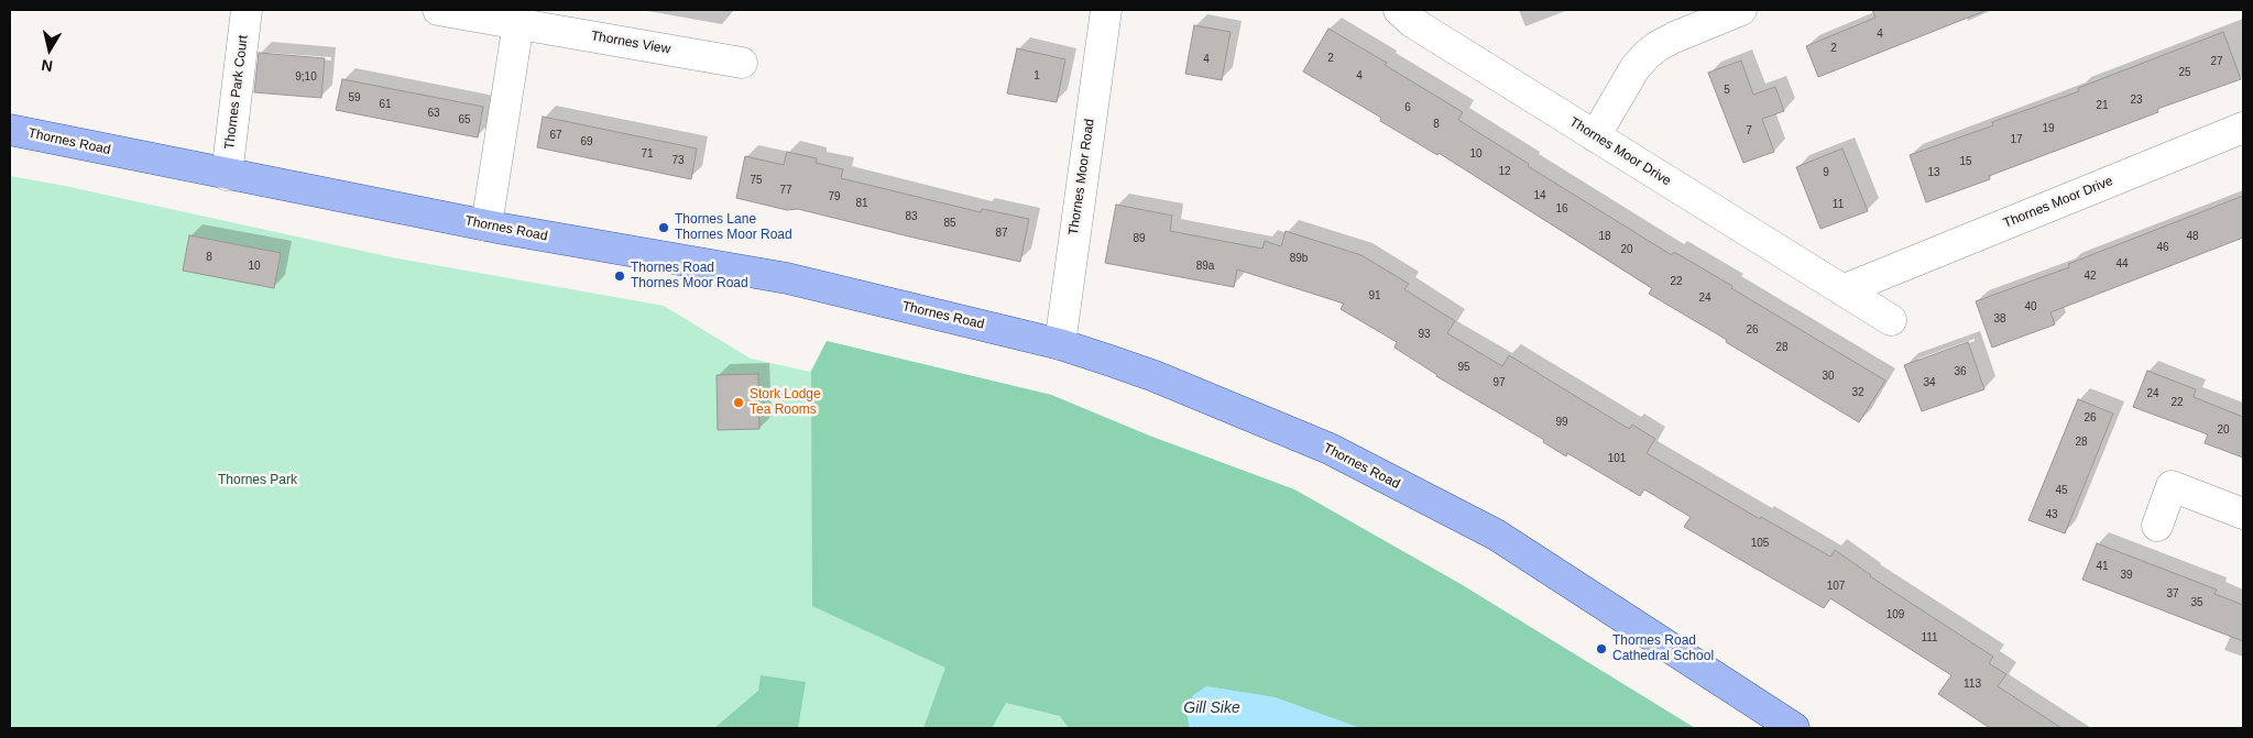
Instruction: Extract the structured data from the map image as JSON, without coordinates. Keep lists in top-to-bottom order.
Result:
{
  "streets": {
    "main road": ["Thornes Road"],
    "street": [
      "Thornes View",
      "Thornes Park Court",
      "Thornes Moor Drive",
      "Thornes Moor Road"
    ]
  },
  "crossings": [
    ["Thornes Park Court", "Thornes Road"],
    ["Thornes Road", "Thornes Moor Road"]
  ],
  "water": ["Gill Sike"],
  "parks": ["Thornes Park"],
  "places": [
    "Thornes Lane Thornes Moor Road",
    "Thornes Road Thornes Moor Road",
    "Stork Lodge Tea Rooms",
    "Thornes Road Cathedral School"
  ],
  "house_numbers": [
    "4",
    "2",
    "2",
    "4",
    "27",
    "25",
    "1",
    "4",
    "9;10",
    "5",
    "59",
    "23",
    "61",
    "21",
    "6",
    "63",
    "65",
    "8",
    "19",
    "7",
    "67",
    "17",
    "69",
    "71",
    "10",
    "73",
    "15",
    "12",
    "9",
    "13",
    "75",
    "77",
    "14",
    "79",
    "81",
    "11",
    "16",
    "83",
    "85",
    "87",
    "18",
    "48",
    "89",
    "46",
    "20",
    "8",
    "89b",
    "44",
    "10",
    "89a",
    "42",
    "22",
    "91",
    "24",
    "40",
    "38",
    "26",
    "93",
    "28",
    "95",
    "36",
    "30",
    "97",
    "34",
    "32",
    "24",
    "22",
    "26",
    "99",
    "20",
    "28",
    "101",
    "45",
    "43",
    "105",
    "41",
    "39",
    "107",
    "37",
    "35",
    "109",
    "111",
    "113"
  ],
  "north": "bottom"
}
